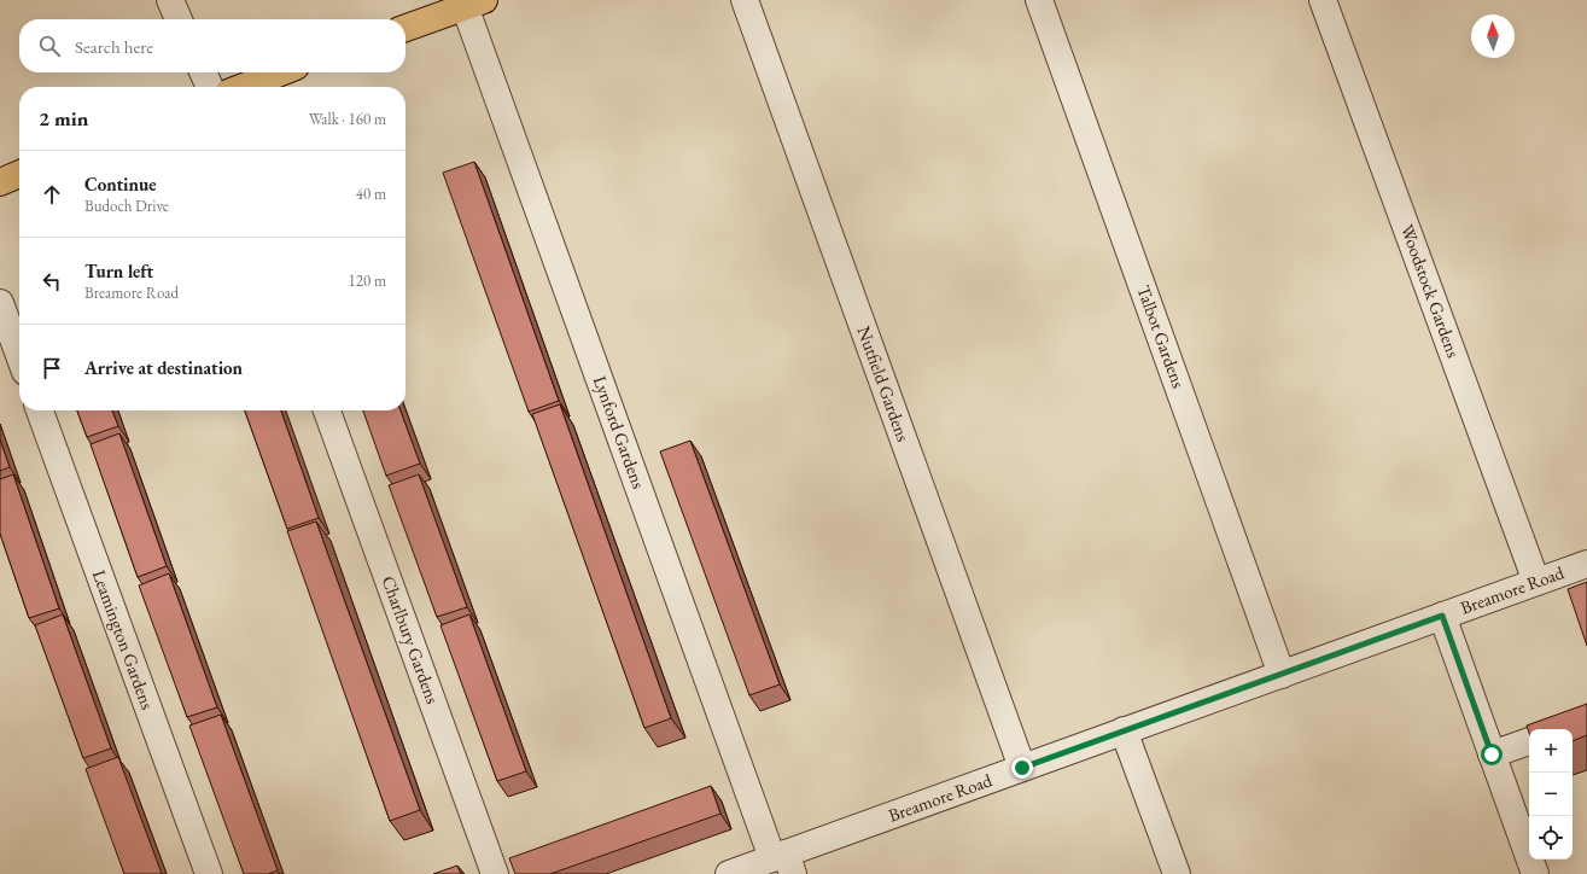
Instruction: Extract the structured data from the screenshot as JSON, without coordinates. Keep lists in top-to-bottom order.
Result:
{
  "streets": {
    "street": [
      "Woodstock Gardens",
      "Talbot Gardens",
      "Nutfield Gardens",
      "Lynford Gardens",
      "Breamore Road",
      "Leamington Gardens",
      "Charlbury Gardens"
    ]
  },
  "crossings": [
    ["Woodstock Gardens", "Breamore Road"],
    ["Talbot Gardens", "Breamore Road"],
    ["Nutfield Gardens", "Breamore Road"],
    ["Lynford Gardens", "Breamore Road"]
  ],
  "north": "top",
  "page": {
    "search": "Search here",
    "heading": ["2 min", "Walk · 160 m"],
    "list": [
      ["Continue", "Budoch Drive", "40 m"],
      ["Turn left", "Breamore Road", "120 m"],
      "Arrive at destination"
    ],
    "map_buttons": ["+", "−"]
  }
}
